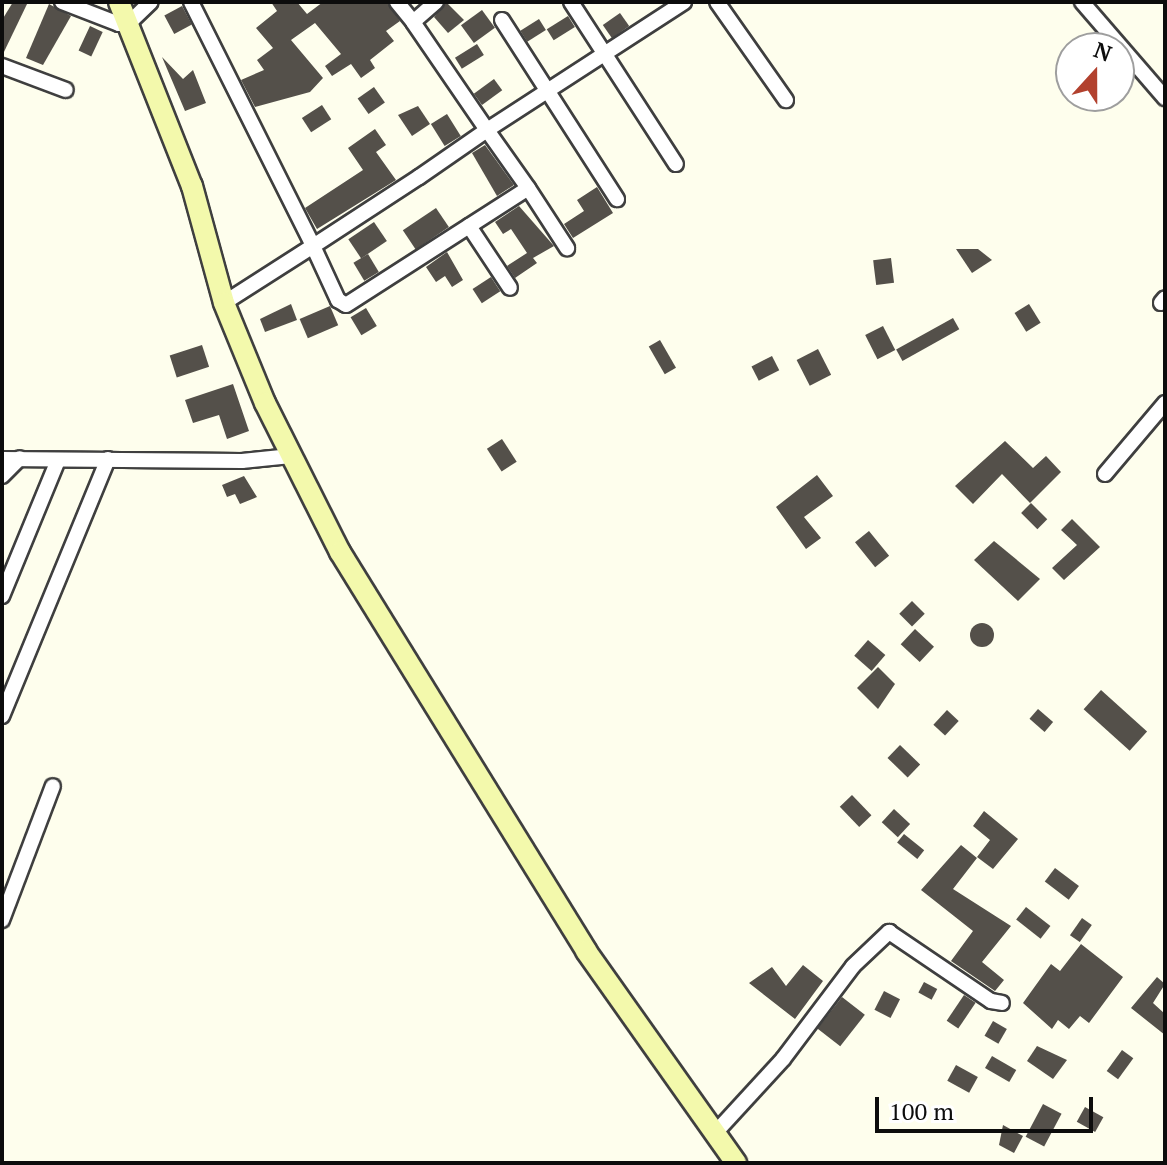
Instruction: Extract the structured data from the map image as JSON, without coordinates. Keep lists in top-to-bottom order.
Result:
{
  "scale_bar": "100 m",
  "north": "top"
}
